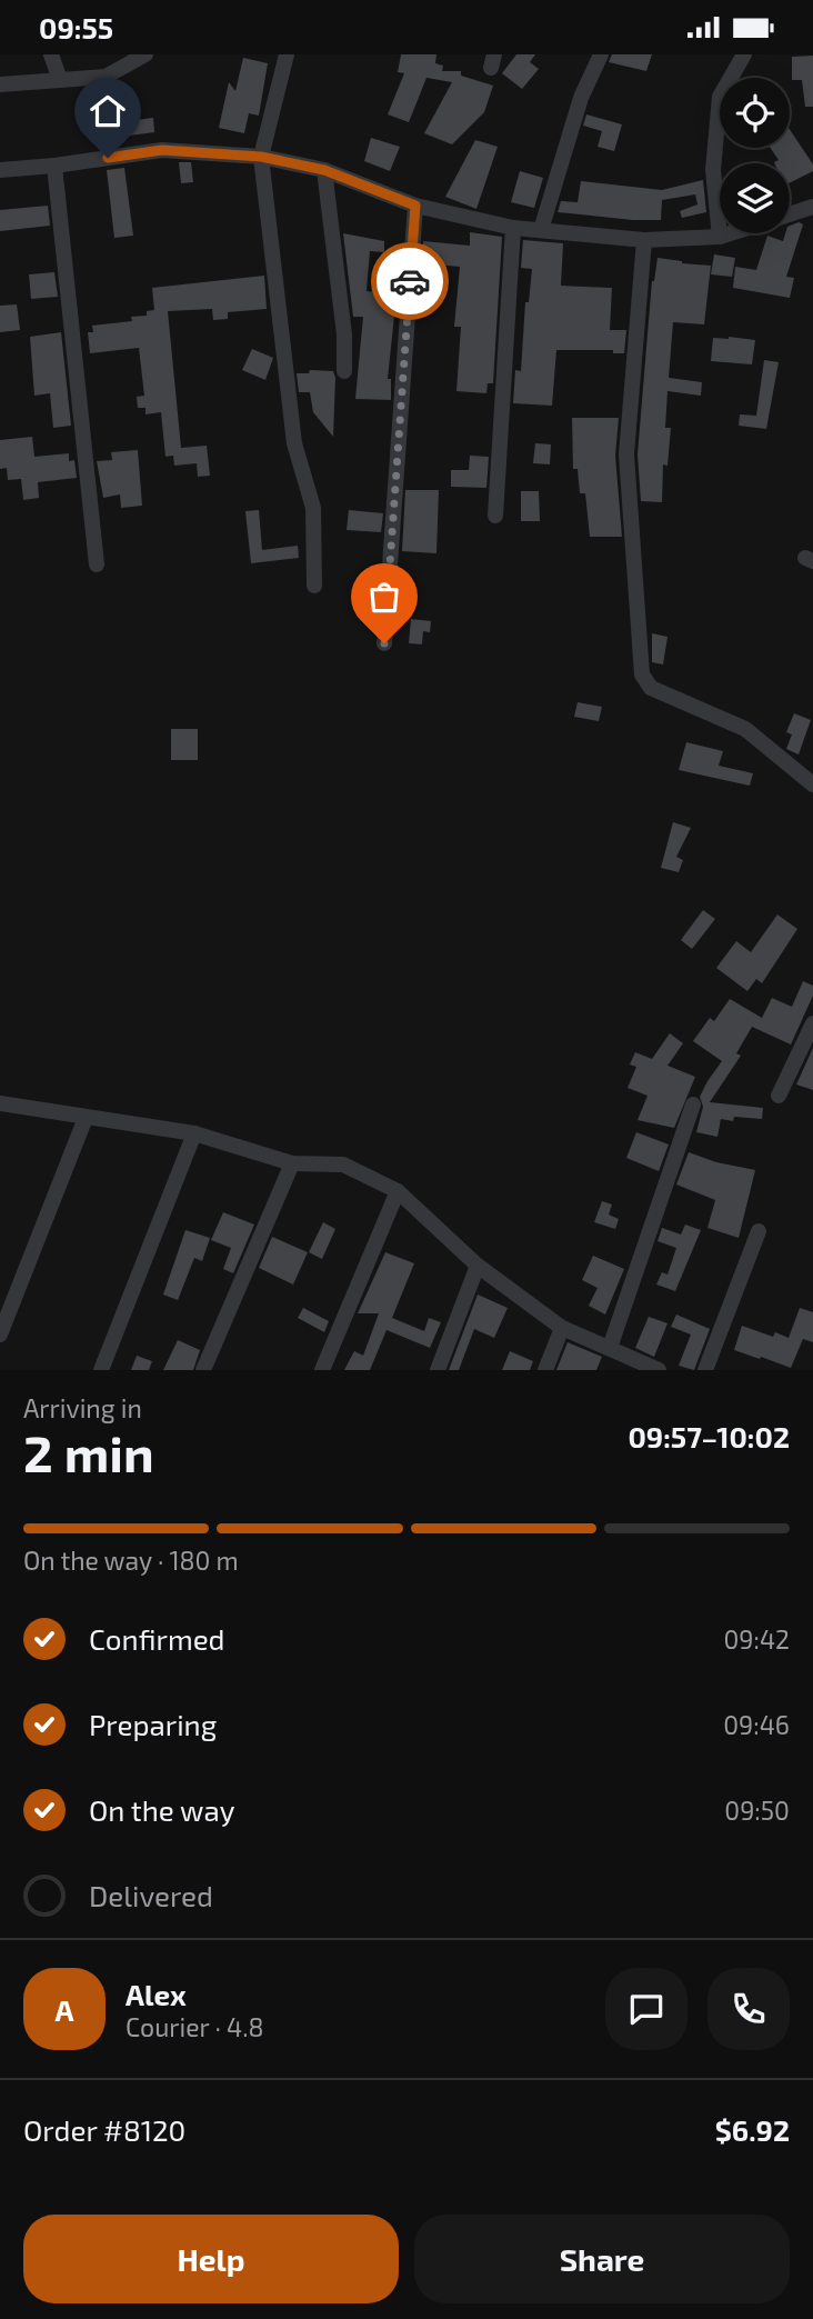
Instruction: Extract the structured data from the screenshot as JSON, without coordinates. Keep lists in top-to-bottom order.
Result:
{
  "page": {
    "status": "09:55",
    "heading": ["2 min", "Arriving in", "09:57–10:02"],
    "panel": [
      "Alex",
      "Courier · 4.8",
      "Order #8120",
      "$6.92"
    ],
    "bar": "On the way · 180 m",
    "list": [
      ["Confirmed", "09:42"],
      ["Preparing", "09:46"],
      ["On the way", "09:50"],
      "Delivered"
    ],
    "round": "A",
    "buttons": ["Help", "Share"]
  }
}
